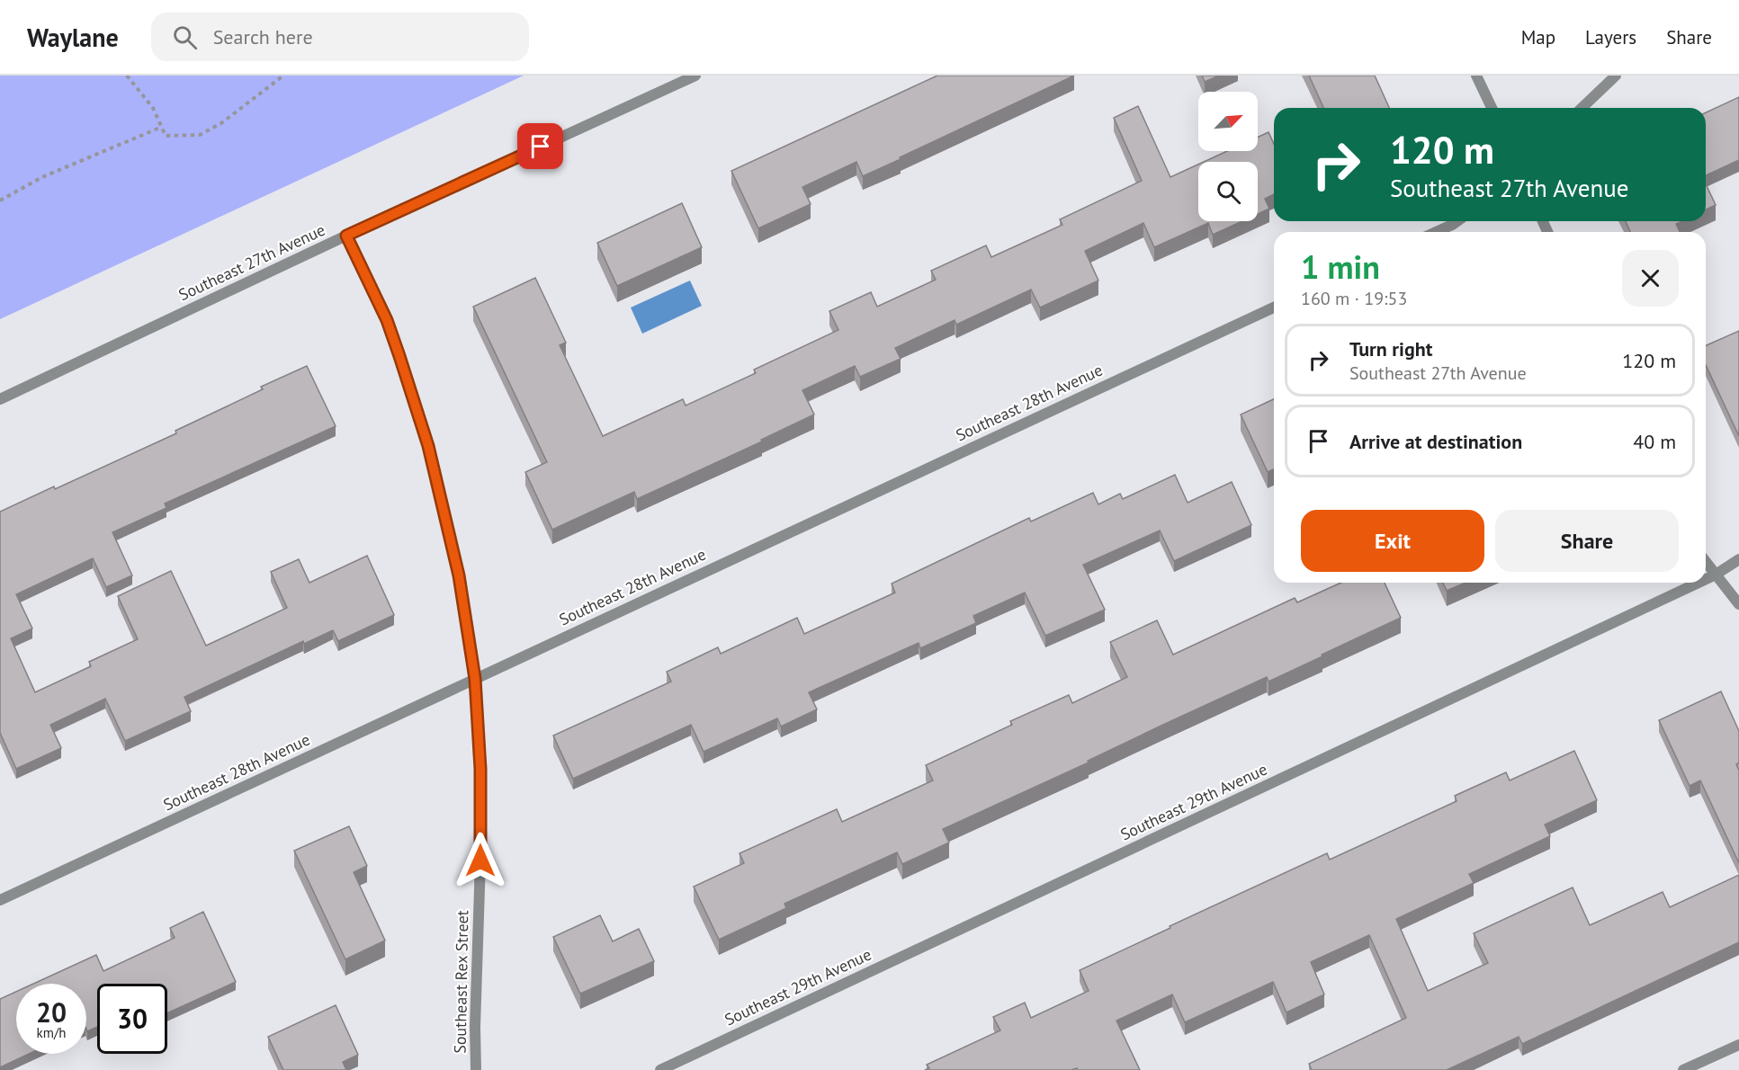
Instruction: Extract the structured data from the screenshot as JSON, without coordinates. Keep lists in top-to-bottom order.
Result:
{
  "streets": {
    "street": [
      "Southeast 27th Avenue",
      "Southeast 28th Avenue",
      "Southeast 29th Avenue",
      "Southeast Rex Street"
    ]
  },
  "crossings": [
    ["Southeast 27th Avenue", "Southeast Rex Street"],
    ["Southeast 28th Avenue", "Southeast Rex Street"]
  ],
  "north": "top right",
  "page": {
    "header": "Waylane",
    "search": "Search here",
    "nav": ["Map", "Layers", "Share"],
    "turn": ["120 m", "Southeast 27th Avenue"],
    "heading": ["1 min", "160 m · 19:53"],
    "list": [
      {
        "name": "Turn right",
        "note": "Southeast 27th Avenue",
        "value": "120 m"
      },
      {
        "name": "Arrive at destination",
        "value": "40 m"
      }
    ],
    "buttons": ["Exit", "Share"],
    "speed": "20 km/h",
    "limit": "30"
  }
}
